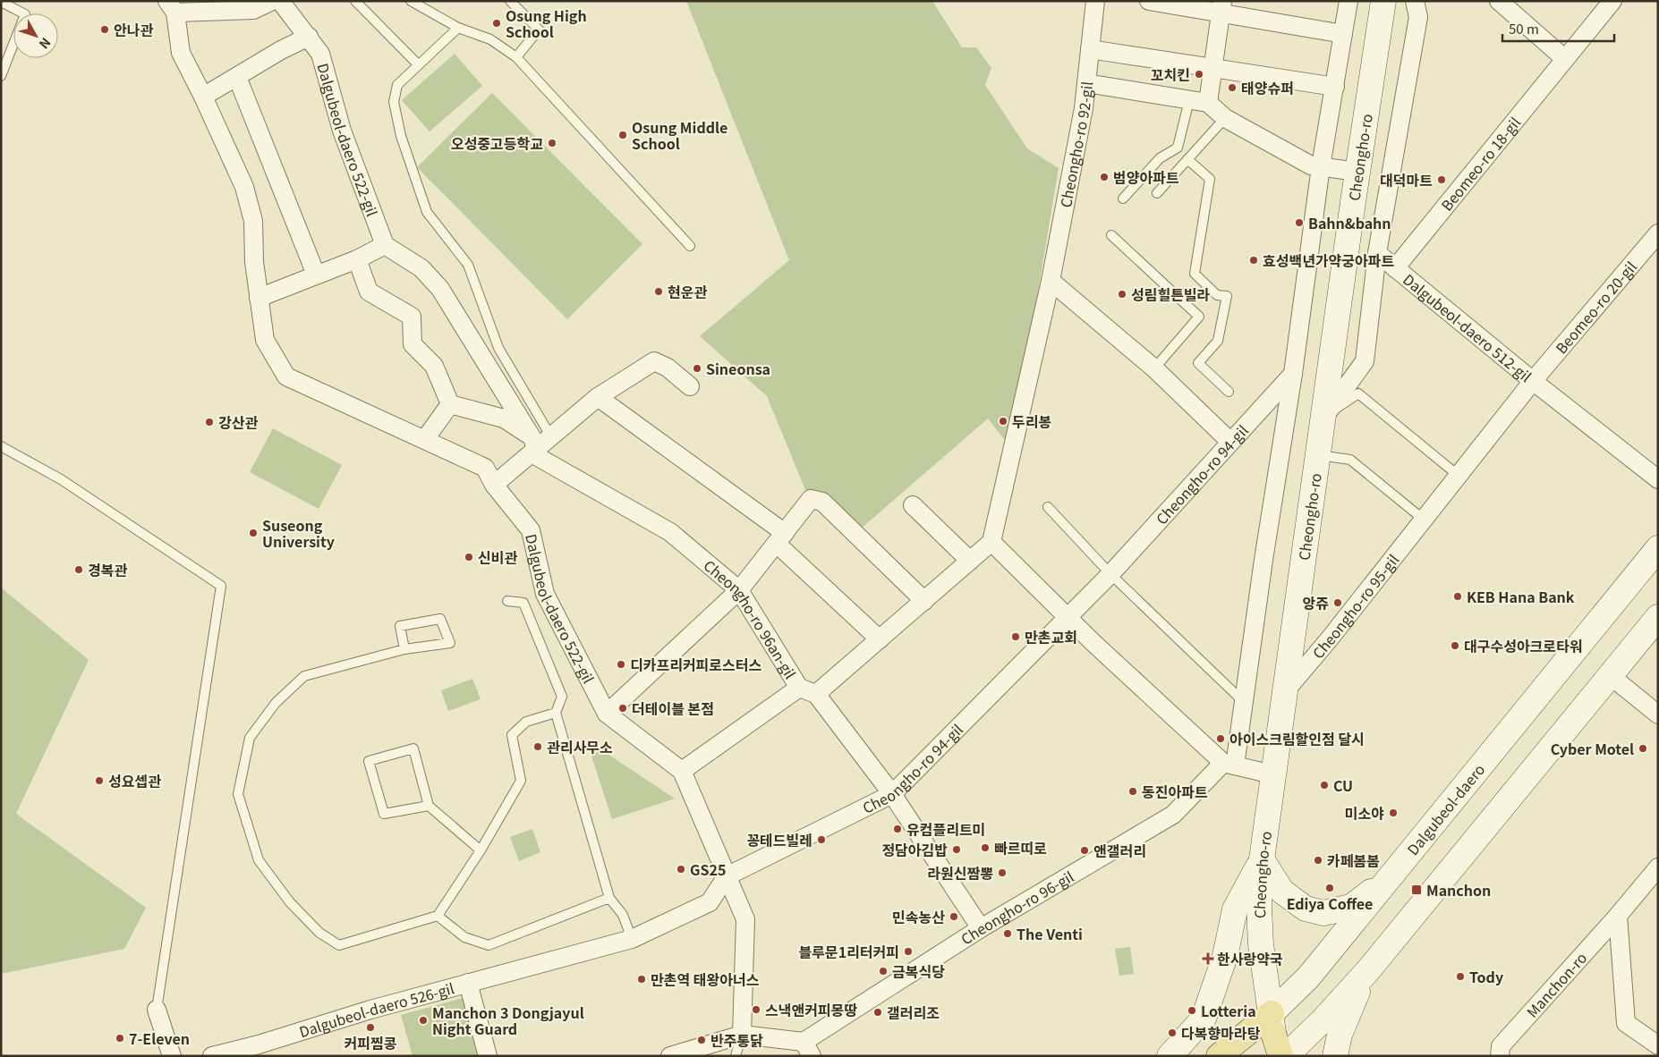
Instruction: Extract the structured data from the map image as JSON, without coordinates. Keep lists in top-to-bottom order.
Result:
{
  "streets": {
    "main road": ["Cheongho-ro", "Dalgubeol-daero"],
    "street": [
      "Dalgubeol-daero 522-gil",
      "Cheongho-ro 92-gil",
      "Beomeo-ro 18-gil",
      "Beomeo-ro 20-gil",
      "Dalgubeol-daero 512-gil",
      "Cheongho-ro 94-gil",
      "Cheongho-ro 95-gil",
      "Cheongho-ro 96an-gil",
      "Cheongho-ro 96-gil",
      "Manchon-ro",
      "Dalgubeol-daero 526-gil"
    ]
  },
  "crossings": [
    ["Dalgubeol-daero 522-gil", "Cheongho-ro 94-gil"],
    ["Cheongho-ro", "Cheongho-ro 95-gil"],
    ["Cheongho-ro", "Dalgubeol-daero"],
    ["Beomeo-ro 18-gil", "Dalgubeol-daero 512-gil"],
    ["Beomeo-ro 20-gil", "Dalgubeol-daero 512-gil"],
    ["Beomeo-ro 20-gil", "Cheongho-ro 95-gil"],
    ["Dalgubeol-daero 512-gil", "Cheongho-ro 95-gil"],
    ["Cheongho-ro 94-gil", "Cheongho-ro 96an-gil"],
    ["Cheongho-ro 96an-gil", "Cheongho-ro 96-gil"]
  ],
  "places": {
    "other": [
      "Osung High School",
      "안나관",
      "꼬치킨",
      "태양슈퍼",
      "Osung Middle School",
      "오성중고등학교",
      "범양아파트",
      "대덕마트",
      "Bahn&bahn",
      "효성백년가약궁아파트",
      "현운관",
      "성림힐튼빌라",
      "Sineonsa",
      "두리봉",
      "강산관",
      "Suseong University",
      "신비관",
      "경복관",
      "KEB Hana Bank",
      "앙쥬",
      "만촌교회",
      "대구수성아크로타워",
      "디카프리커피로스터스",
      "더테이블 본점",
      "아이스크림할인점 달시",
      "관리사무소",
      "Cyber Motel",
      "성요셉관",
      "CU",
      "동진아파트",
      "미소야",
      "유컴플리트미",
      "꽁테드빌레",
      "빠르띠로",
      "정담아김밥",
      "앤갤러리",
      "카페봄봄",
      "GS25",
      "라원신짬뽕",
      "Ediya Coffee",
      "민속농산",
      "The Venti",
      "블루문1리터커피",
      "금복식당",
      "Tody",
      "만촌역 태왕아너스",
      "스낵앤커피몽땅",
      "Lotteria",
      "갤러리조",
      "Manchon 3 Dongjayul Night Guard",
      "커피찜콩",
      "다복향마라탕",
      "7-Eleven",
      "반주통닭"
    ],
    "transit": ["Manchon"],
    "health": ["한사랑약국"]
  },
  "scale_bar": "50 m",
  "north": "bottom right"
}
